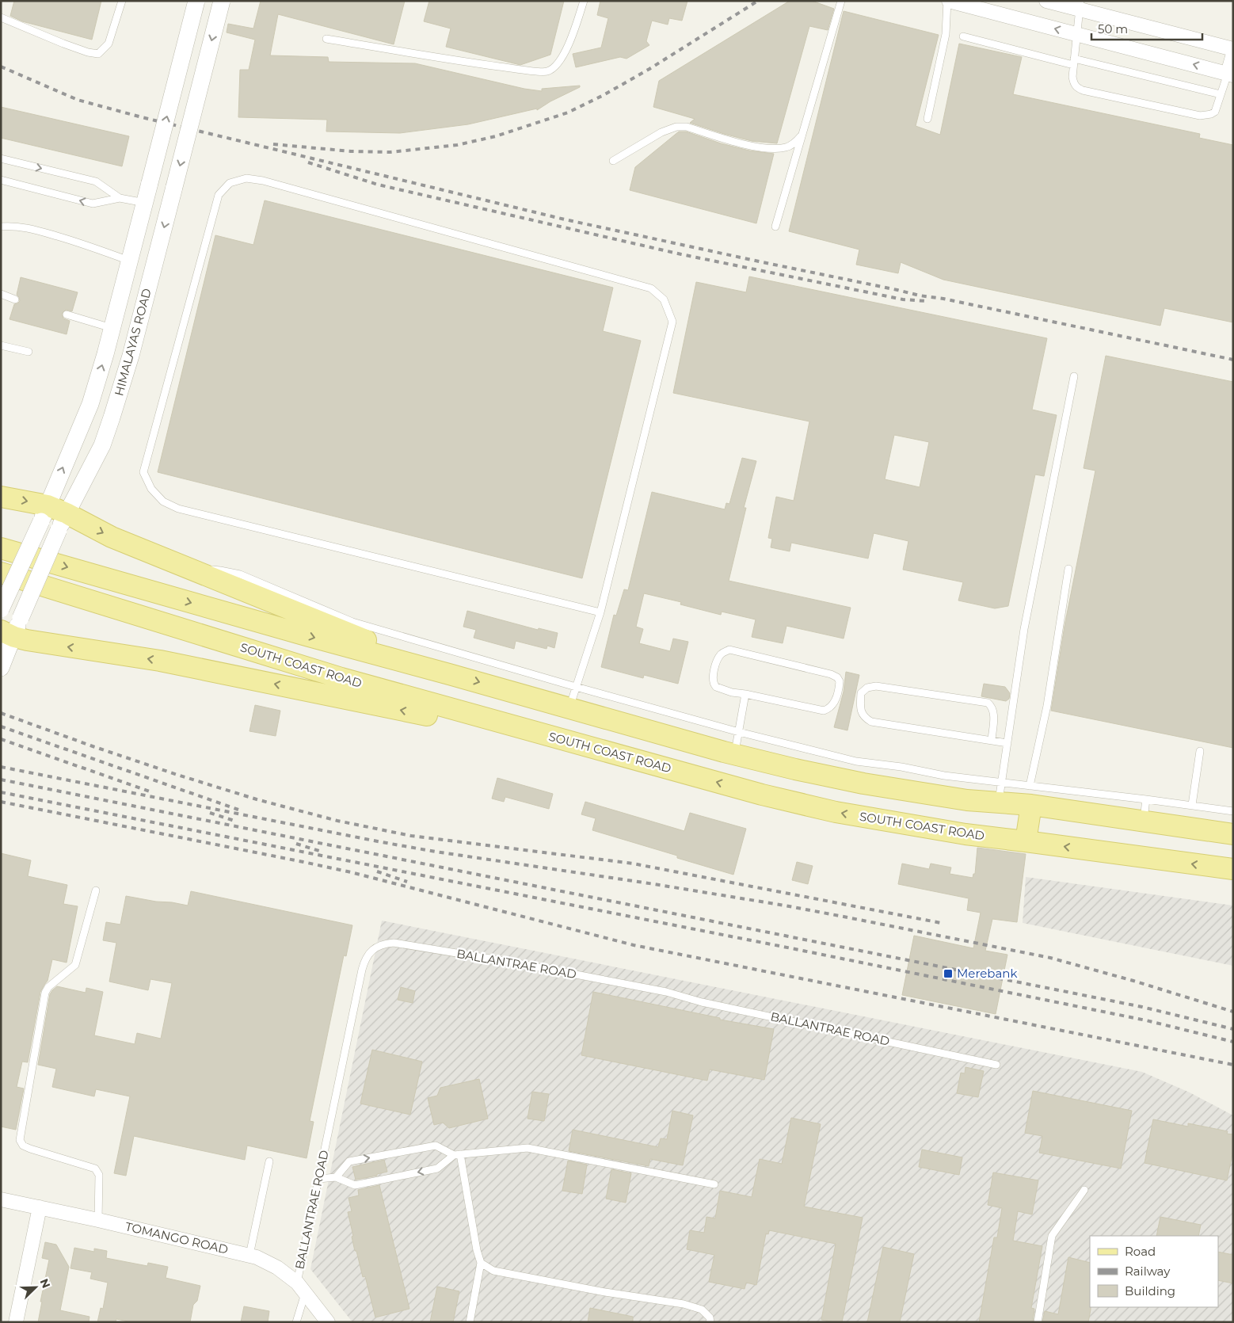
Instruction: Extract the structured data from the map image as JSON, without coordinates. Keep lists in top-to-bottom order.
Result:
{
  "streets": {
    "main road": ["SOUTH COAST ROAD"],
    "street": ["HIMALAYAS ROAD", "TOMANGO ROAD"],
    "lane": ["BALLANTRAE ROAD"]
  },
  "crossings": [
    ["BALLANTRAE ROAD", "TOMANGO ROAD"]
  ],
  "places": {
    "transit": ["Merebank"]
  },
  "legend": ["Road", "Railway", "Building"],
  "scale_bar": "50 m",
  "north": "top right"
}
